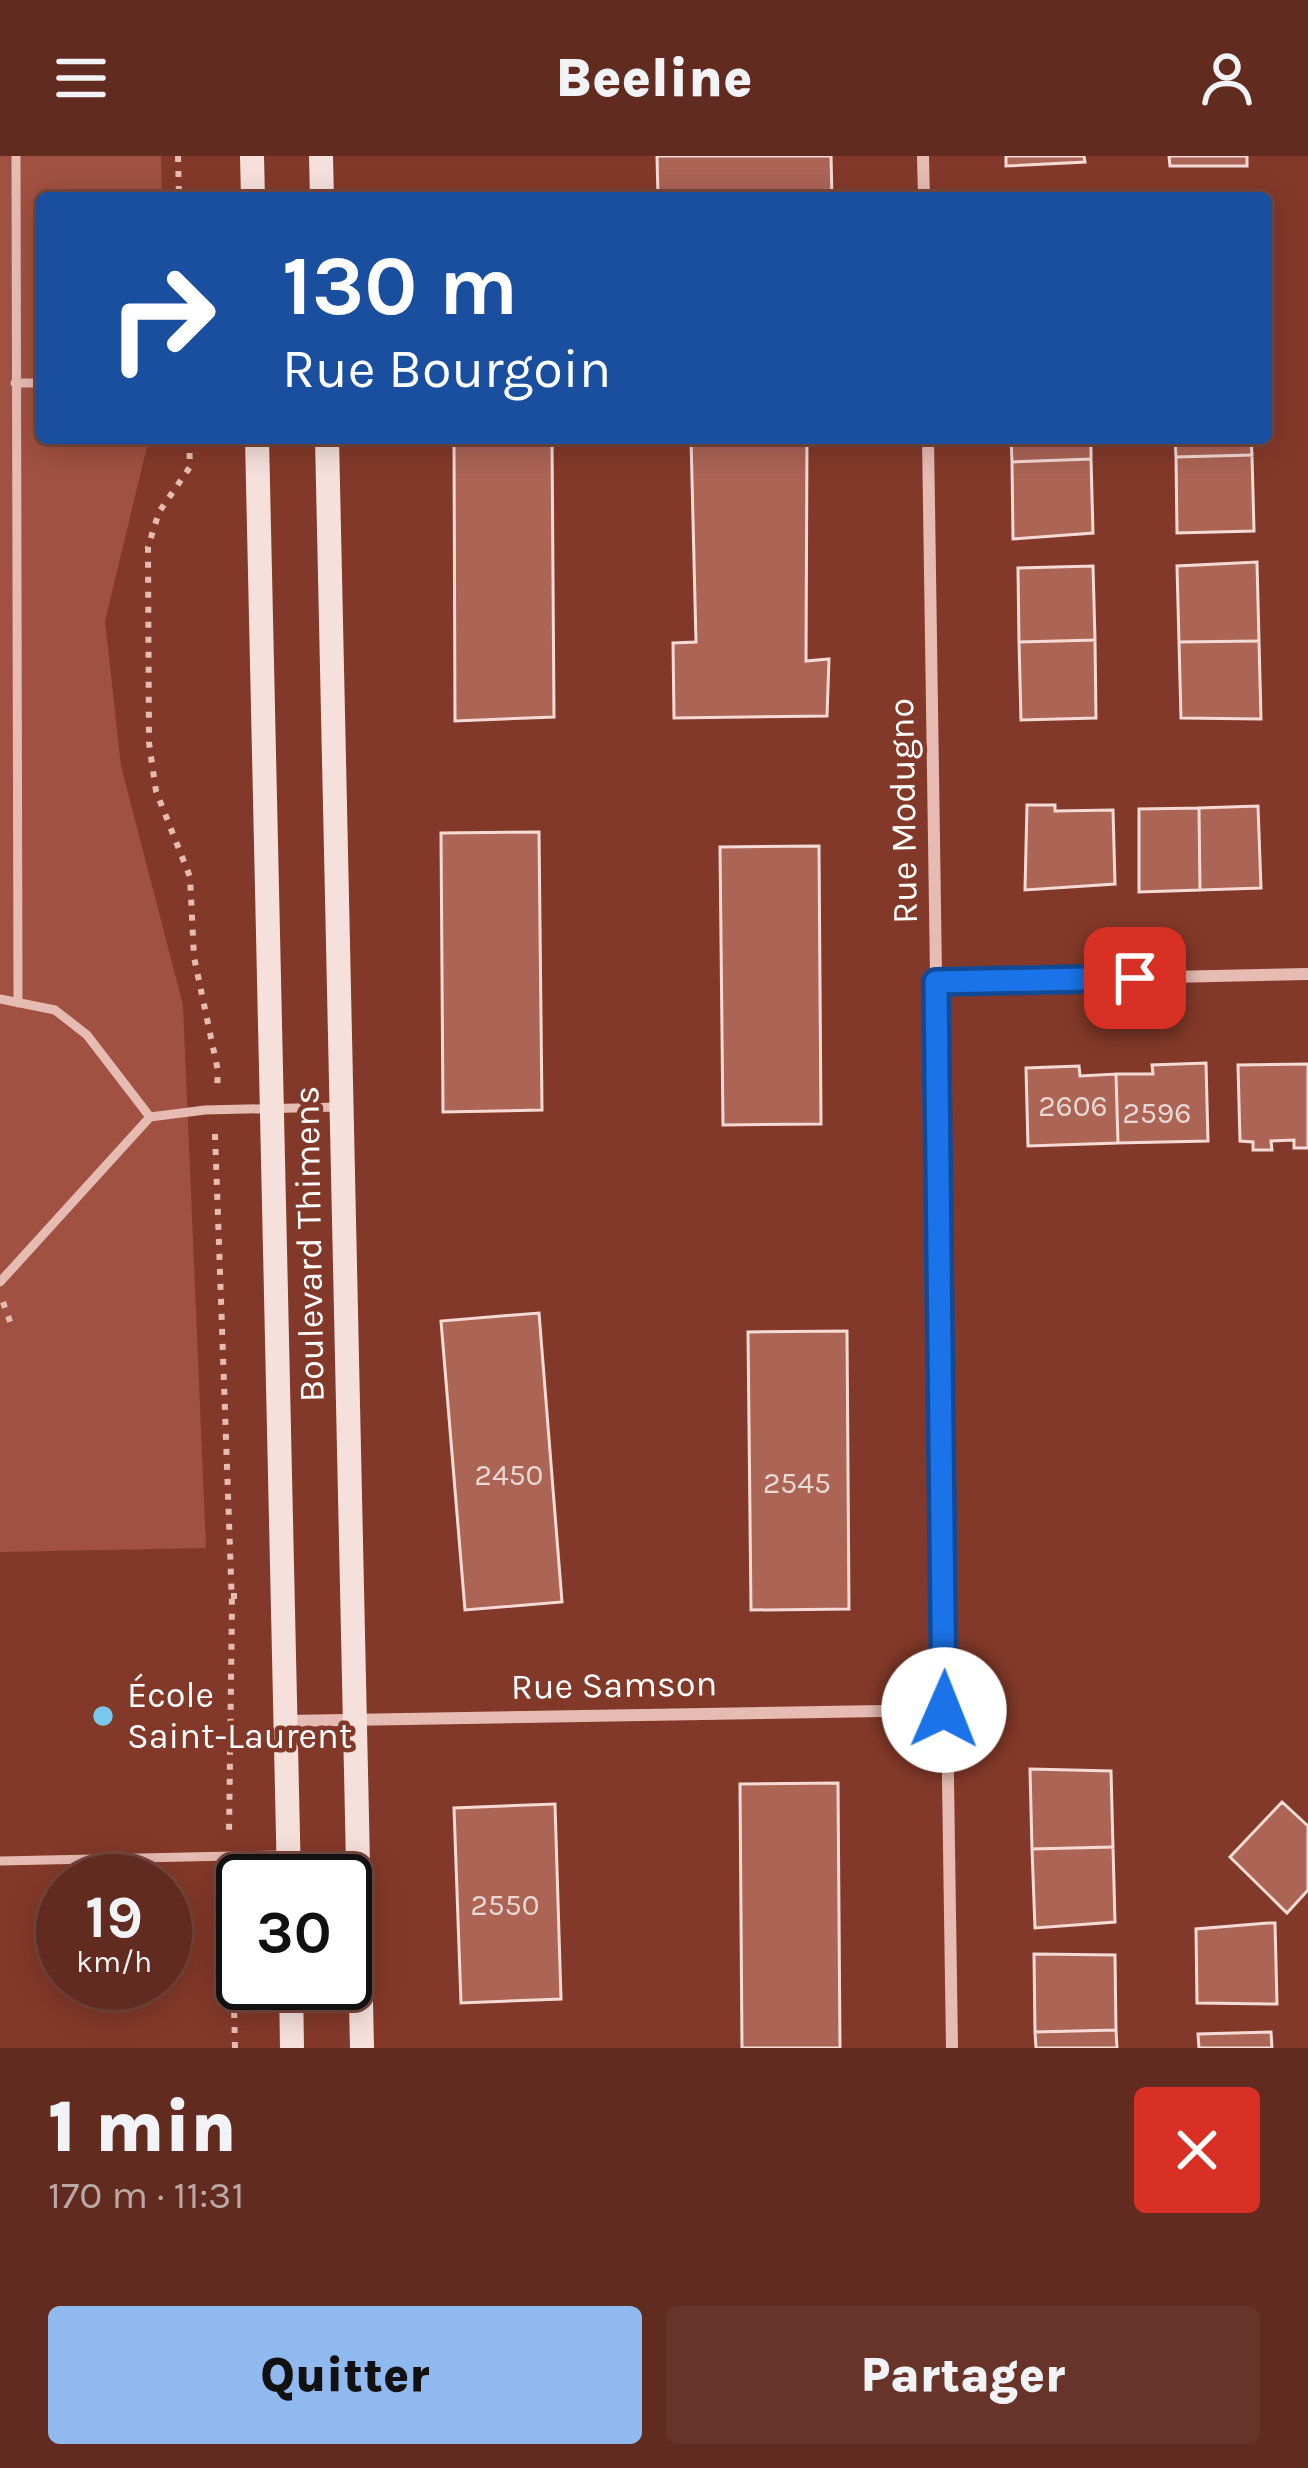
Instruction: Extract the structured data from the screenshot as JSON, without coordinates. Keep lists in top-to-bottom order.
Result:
{
  "streets": {
    "street": ["Rue Modugno", "Boulevard Thimens", "Rue Samson"]
  },
  "crossings": [
    ["Rue Modugno", "Rue Samson"],
    ["Boulevard Thimens", "Rue Samson"]
  ],
  "places": ["École Saint-Laurent"],
  "house_numbers": [
    "2606",
    "2596",
    "2450",
    "2545",
    "2550"
  ],
  "page": {
    "header": "Beeline",
    "turn": ["130 m", "Rue Bourgoin"],
    "speed": "19 km/h",
    "limit": "30",
    "heading": ["1 min", "170 m · 11:31"],
    "buttons": ["Quitter", "Partager"]
  }
}
